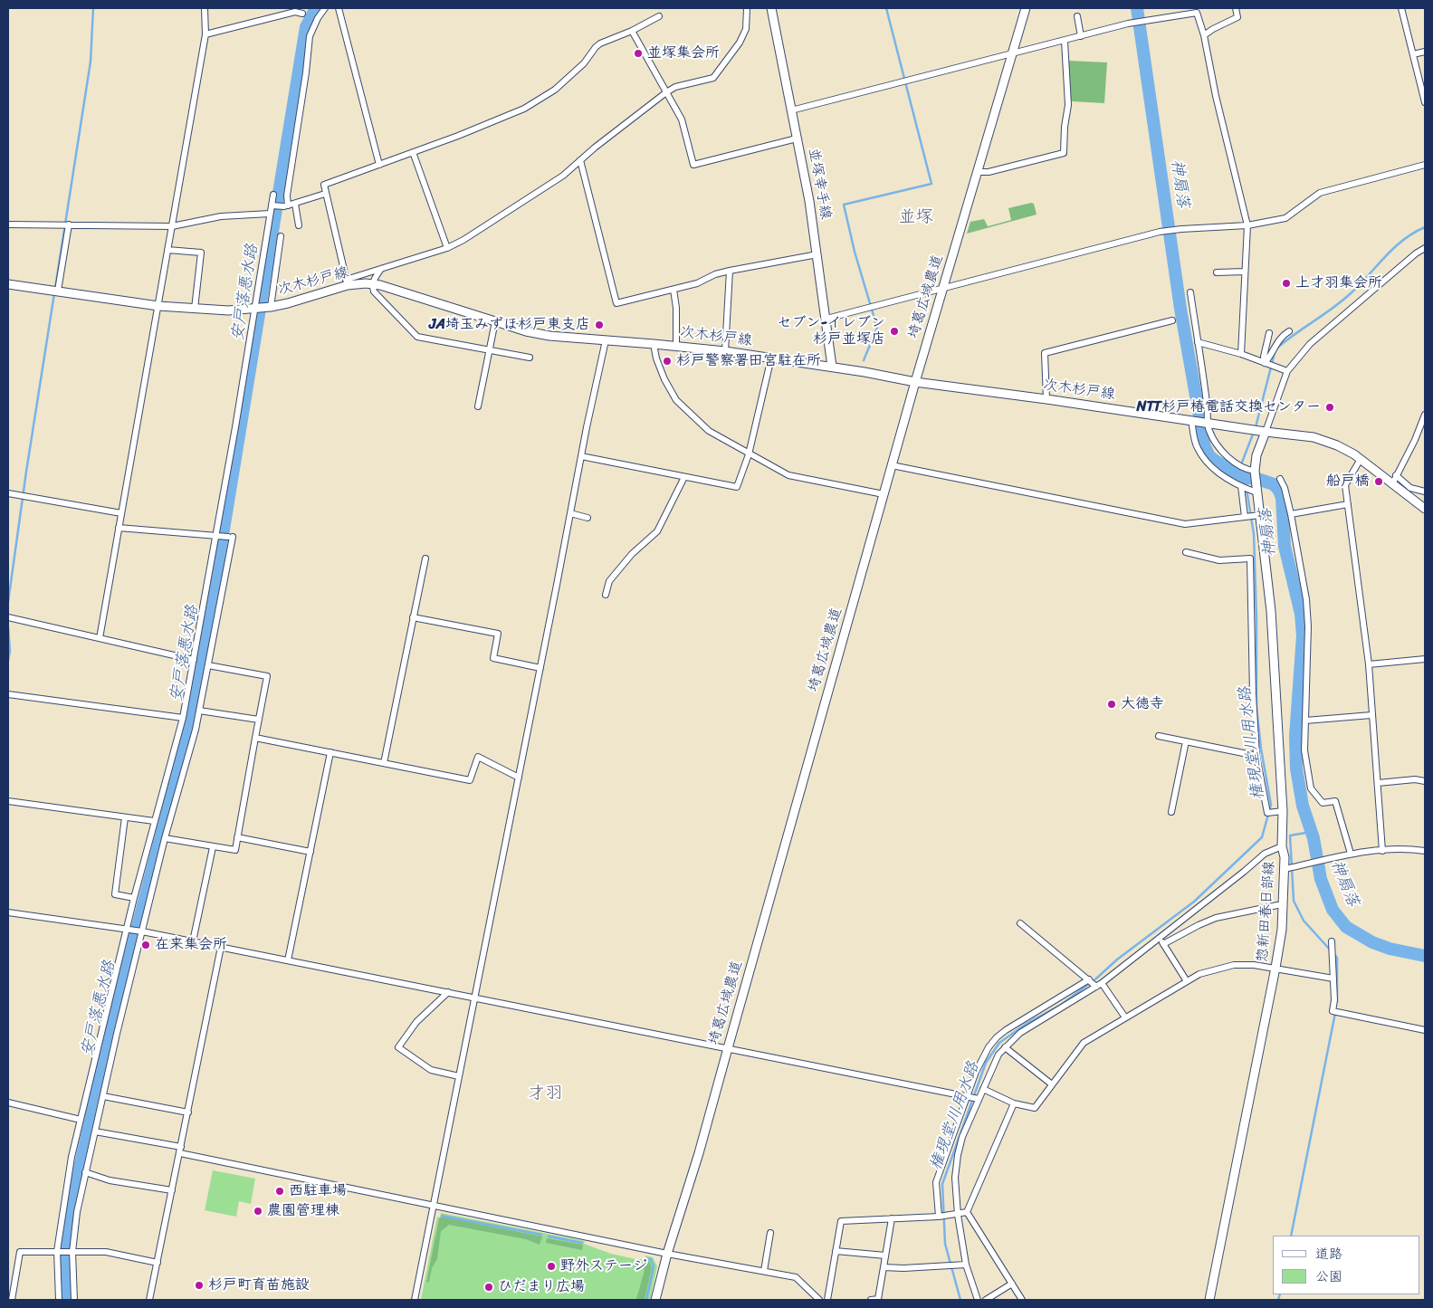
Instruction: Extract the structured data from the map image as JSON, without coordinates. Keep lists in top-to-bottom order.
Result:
{
  "streets": {
    "main road": [
      "並塚幸手線",
      "次木杉戸線",
      "埼葛広域農道",
      "惣新田春日部線"
    ]
  },
  "crossings": [
    ["並塚幸手線", "次木杉戸線"],
    ["次木杉戸線", "埼葛広域農道"]
  ],
  "districts": ["並塚", "才羽"],
  "water": ["神扇落", "安戸落悪水路", "権現堂川用水路"],
  "places": [
    "並塚集会所",
    "上才羽集会所",
    "JA埼玉みずほ杉戸東支店",
    "セブン-イレブン 杉戸並塚店",
    "杉戸警察署田宮駐在所",
    "NTT杉戸椿電話交換センター",
    "船戸橋",
    "大徳寺",
    "在来集会所",
    "西駐車場",
    "農園管理棟",
    "野外ステージ",
    "杉戸町育苗施設",
    "ひだまり広場"
  ],
  "legend": ["道路", "公園"]
}
